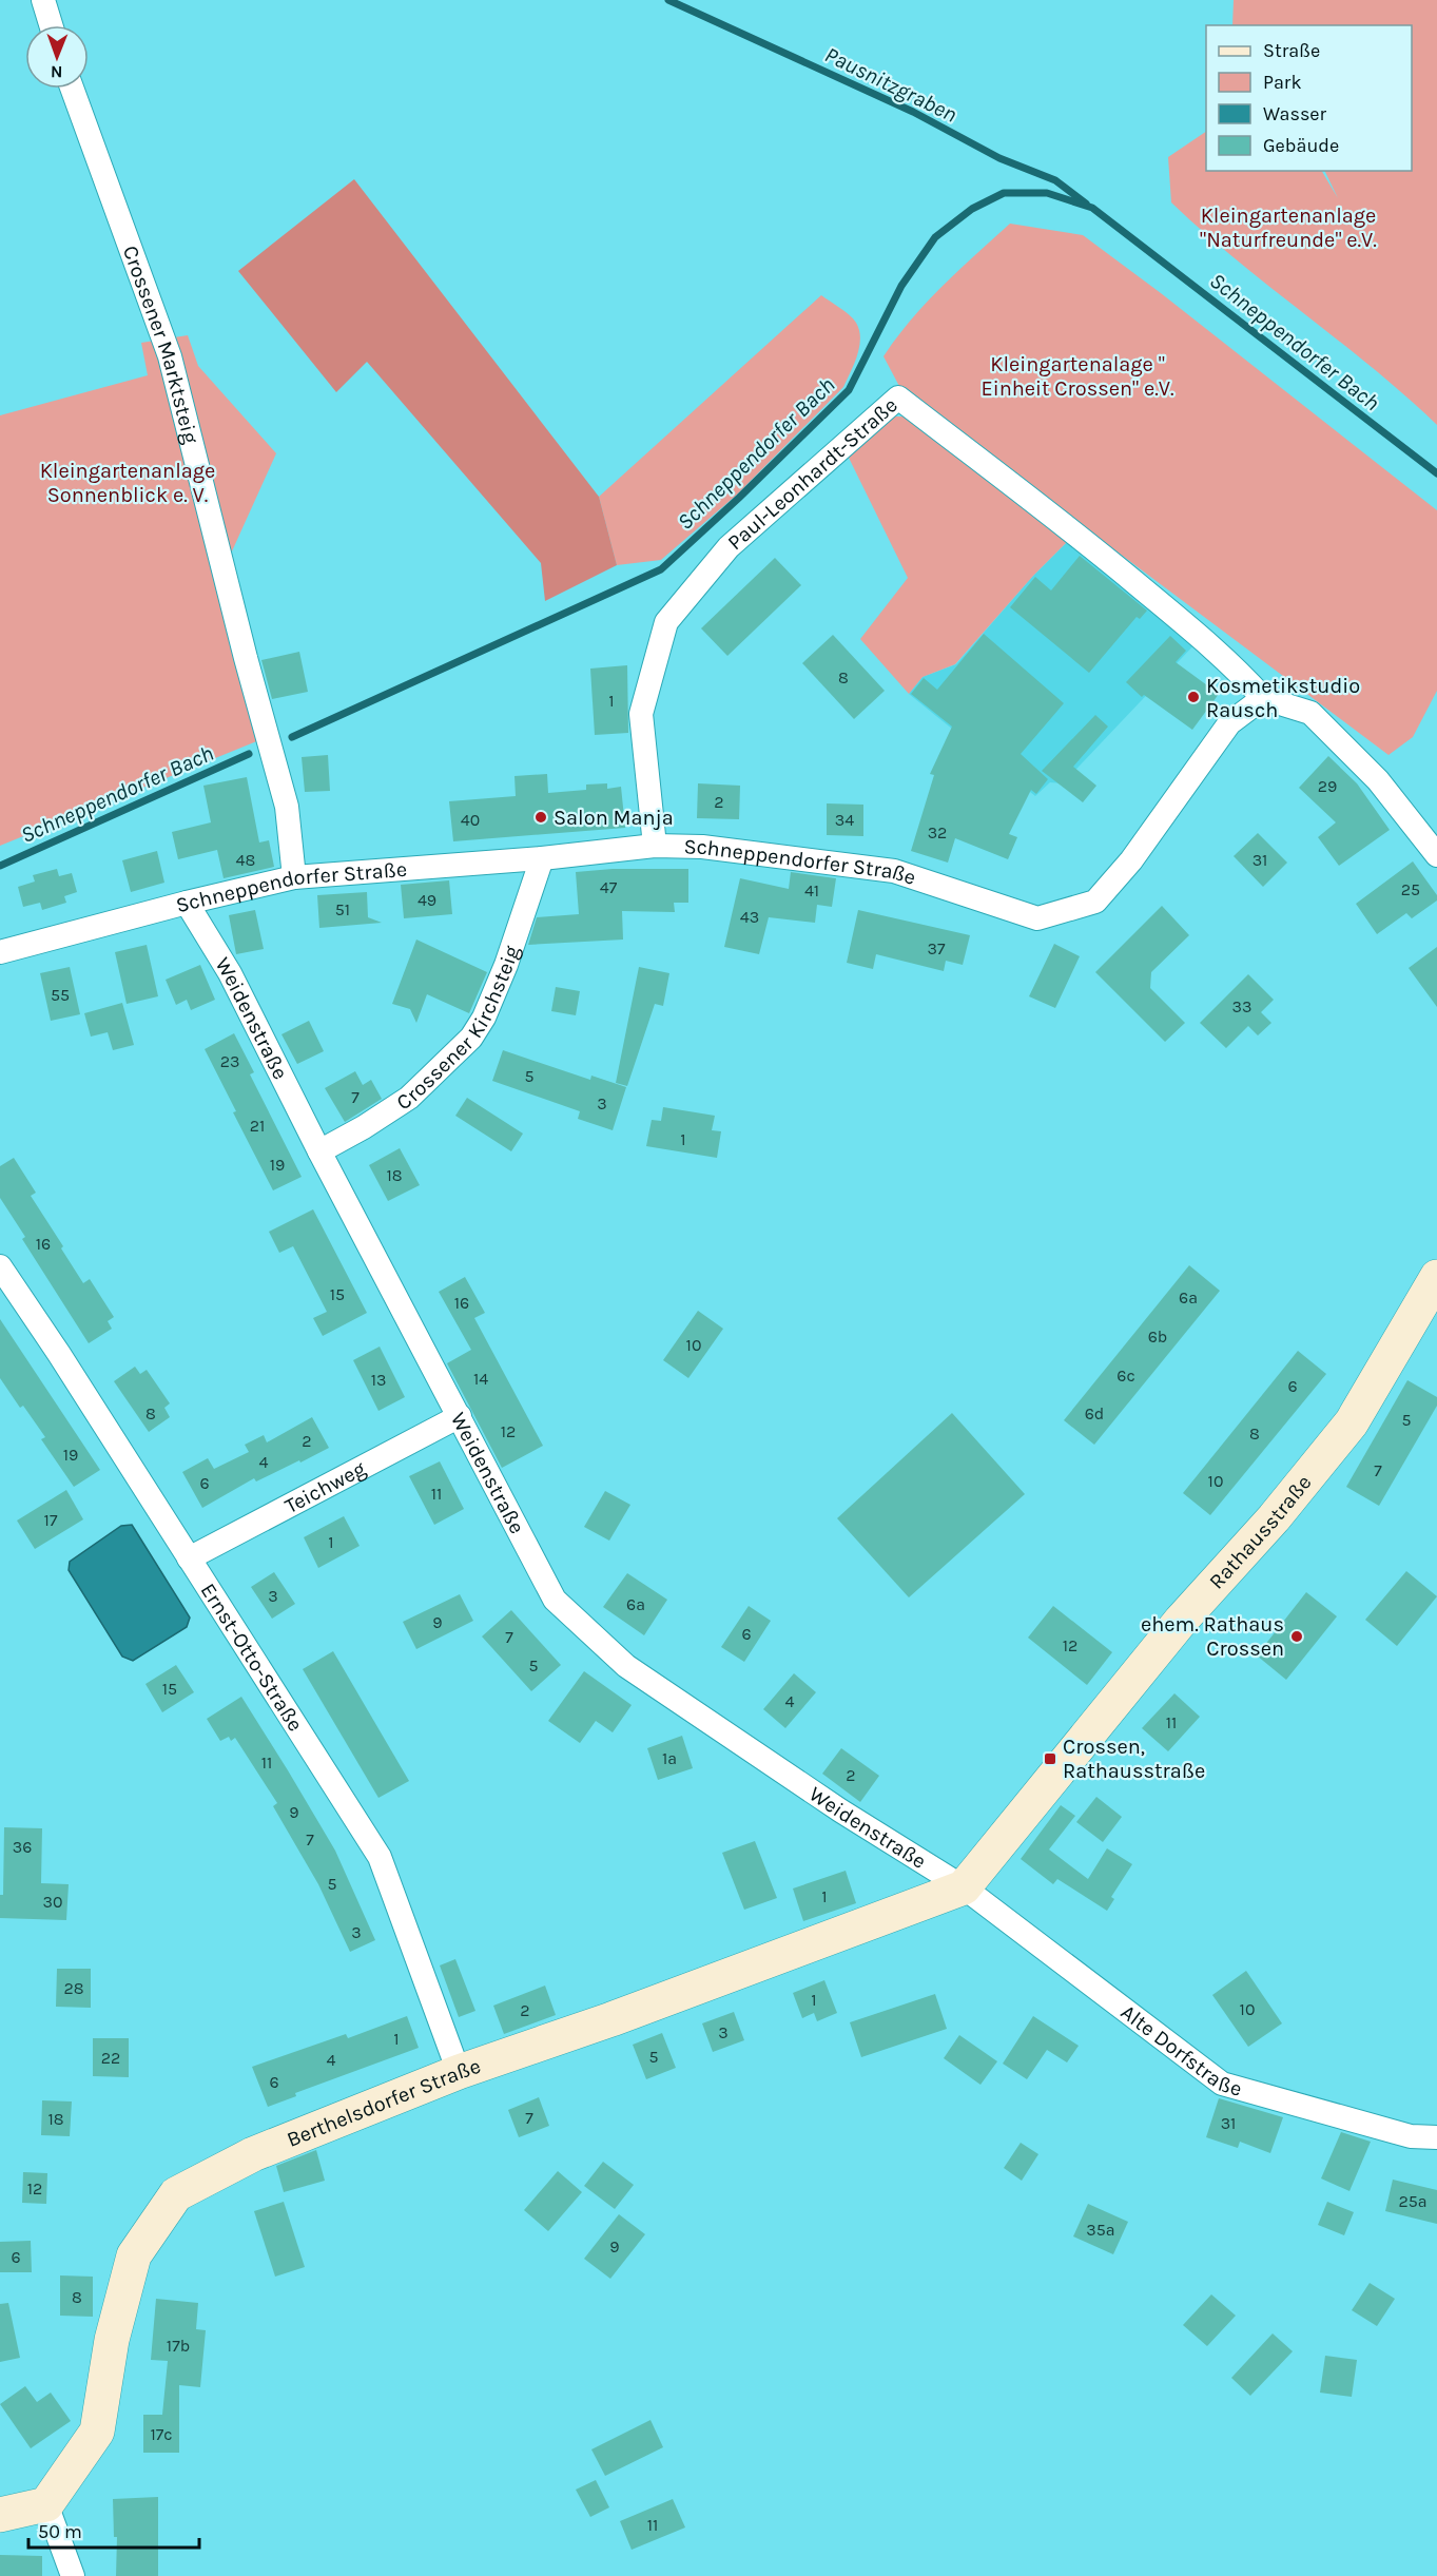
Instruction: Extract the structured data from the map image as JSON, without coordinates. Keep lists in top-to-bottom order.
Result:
{
  "streets": {
    "street": [
      "Crossener Marktsteig",
      "Paul-Leonhardt-Straße",
      "Schneppendorfer Straße",
      "Weidenstraße",
      "Crossener Kirchsteig",
      "Teichweg",
      "Rathausstraße",
      "Ernst-Otto-Straße",
      "Alte Dorfstraße",
      "Berthelsdorfer Straße"
    ]
  },
  "crossings": [
    ["Crossener Marktsteig", "Schneppendorfer Straße"],
    ["Paul-Leonhardt-Straße", "Schneppendorfer Straße"],
    ["Schneppendorfer Straße", "Weidenstraße"],
    ["Schneppendorfer Straße", "Crossener Kirchsteig"],
    ["Weidenstraße", "Crossener Kirchsteig"],
    ["Weidenstraße", "Teichweg"],
    ["Weidenstraße", "Rathausstraße"],
    ["Weidenstraße", "Alte Dorfstraße"],
    ["Weidenstraße", "Berthelsdorfer Straße"],
    ["Teichweg", "Ernst-Otto-Straße"],
    ["Rathausstraße", "Alte Dorfstraße"],
    ["Rathausstraße", "Berthelsdorfer Straße"],
    ["Ernst-Otto-Straße", "Berthelsdorfer Straße"],
    ["Alte Dorfstraße", "Berthelsdorfer Straße"]
  ],
  "water": ["Pausnitzgraben", "Schneppendorfer Bach"],
  "parks": ["Kleingartenanlage \"Naturfreunde\" e.V.", "Kleingartenalage \" Einheit Crossen\" e.V.", "Kleingartenanlage Sonnenblick e. V."],
  "places": {
    "other": ["Kosmetikstudio Rausch", "Salon Manja", "ehem. Rathaus Crossen"],
    "transit": ["Crossen, Rathausstraße"]
  },
  "house_numbers": [
    "8",
    "1",
    "29",
    "2",
    "40",
    "34",
    "32",
    "48",
    "31",
    "47",
    "25",
    "41",
    "49",
    "51",
    "43",
    "37",
    "55",
    "33",
    "23",
    "5",
    "7",
    "3",
    "21",
    "1",
    "19",
    "18",
    "16",
    "15",
    "6a",
    "16",
    "6b",
    "10",
    "6c",
    "14",
    "13",
    "6",
    "8",
    "6d",
    "5",
    "12",
    "8",
    "2",
    "19",
    "4",
    "7",
    "10",
    "6",
    "11",
    "17",
    "1",
    "3",
    "6a",
    "9",
    "6",
    "7",
    "12",
    "5",
    "15",
    "4",
    "11",
    "1a",
    "11",
    "2",
    "9",
    "7",
    "36",
    "5",
    "1",
    "30",
    "3",
    "28",
    "1",
    "10",
    "2",
    "3",
    "1",
    "5",
    "22",
    "4",
    "6",
    "7",
    "18",
    "31",
    "12",
    "25a",
    "35a",
    "9",
    "6",
    "8",
    "17b",
    "17c",
    "11"
  ],
  "legend": [
    "Straße",
    "Park",
    "Wasser",
    "Gebäude"
  ],
  "scale_bar": "50 m",
  "north": "bottom"
}
